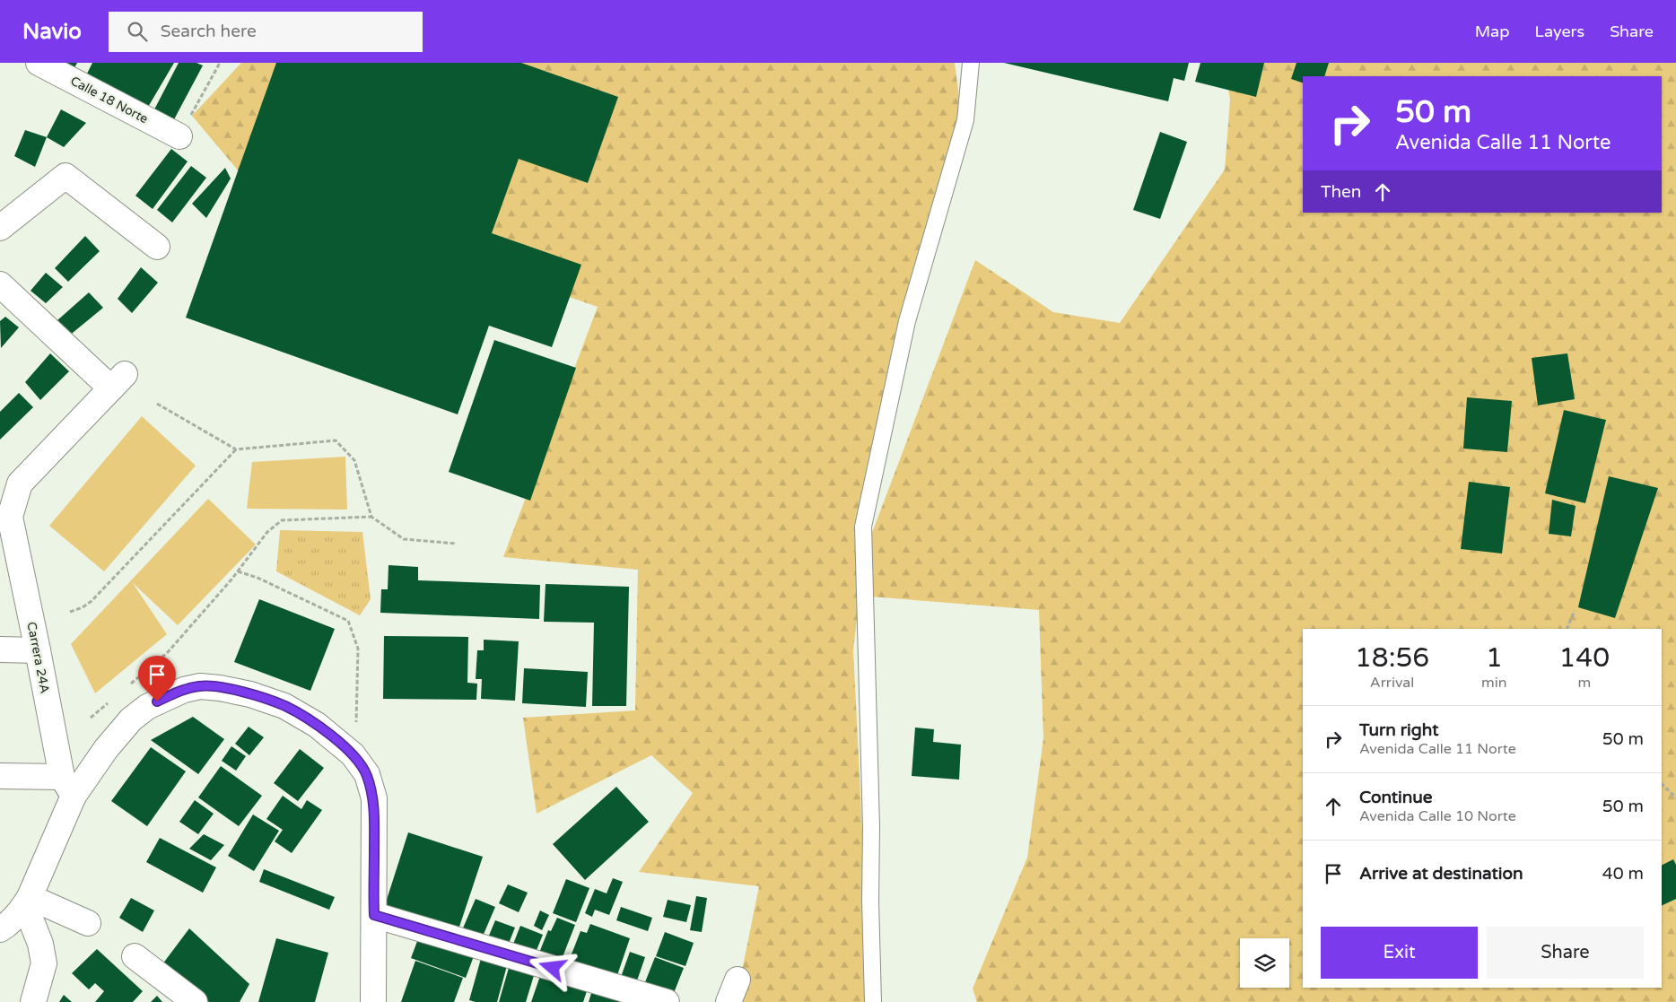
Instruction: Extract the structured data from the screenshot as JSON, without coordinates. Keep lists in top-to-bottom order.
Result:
{
  "streets": {
    "street": ["Calle 18 Norte", "Carrera 24A"]
  },
  "page": {
    "header": "Navio",
    "search": "Search here",
    "nav": ["Map", "Layers", "Share"],
    "turn": ["50 m", "Avenida Calle 11 Norte"],
    "then": "Then",
    "eta": [
      "18:56",
      "Arrival",
      "1",
      "min",
      "140",
      "m"
    ],
    "list": [
      {
        "name": "Turn right",
        "note": "Avenida Calle 11 Norte",
        "value": "50 m"
      },
      {
        "name": "Continue",
        "note": "Avenida Calle 10 Norte",
        "value": "50 m"
      },
      {
        "name": "Arrive at destination",
        "value": "40 m"
      }
    ],
    "buttons": ["Exit", "Share"]
  }
}
